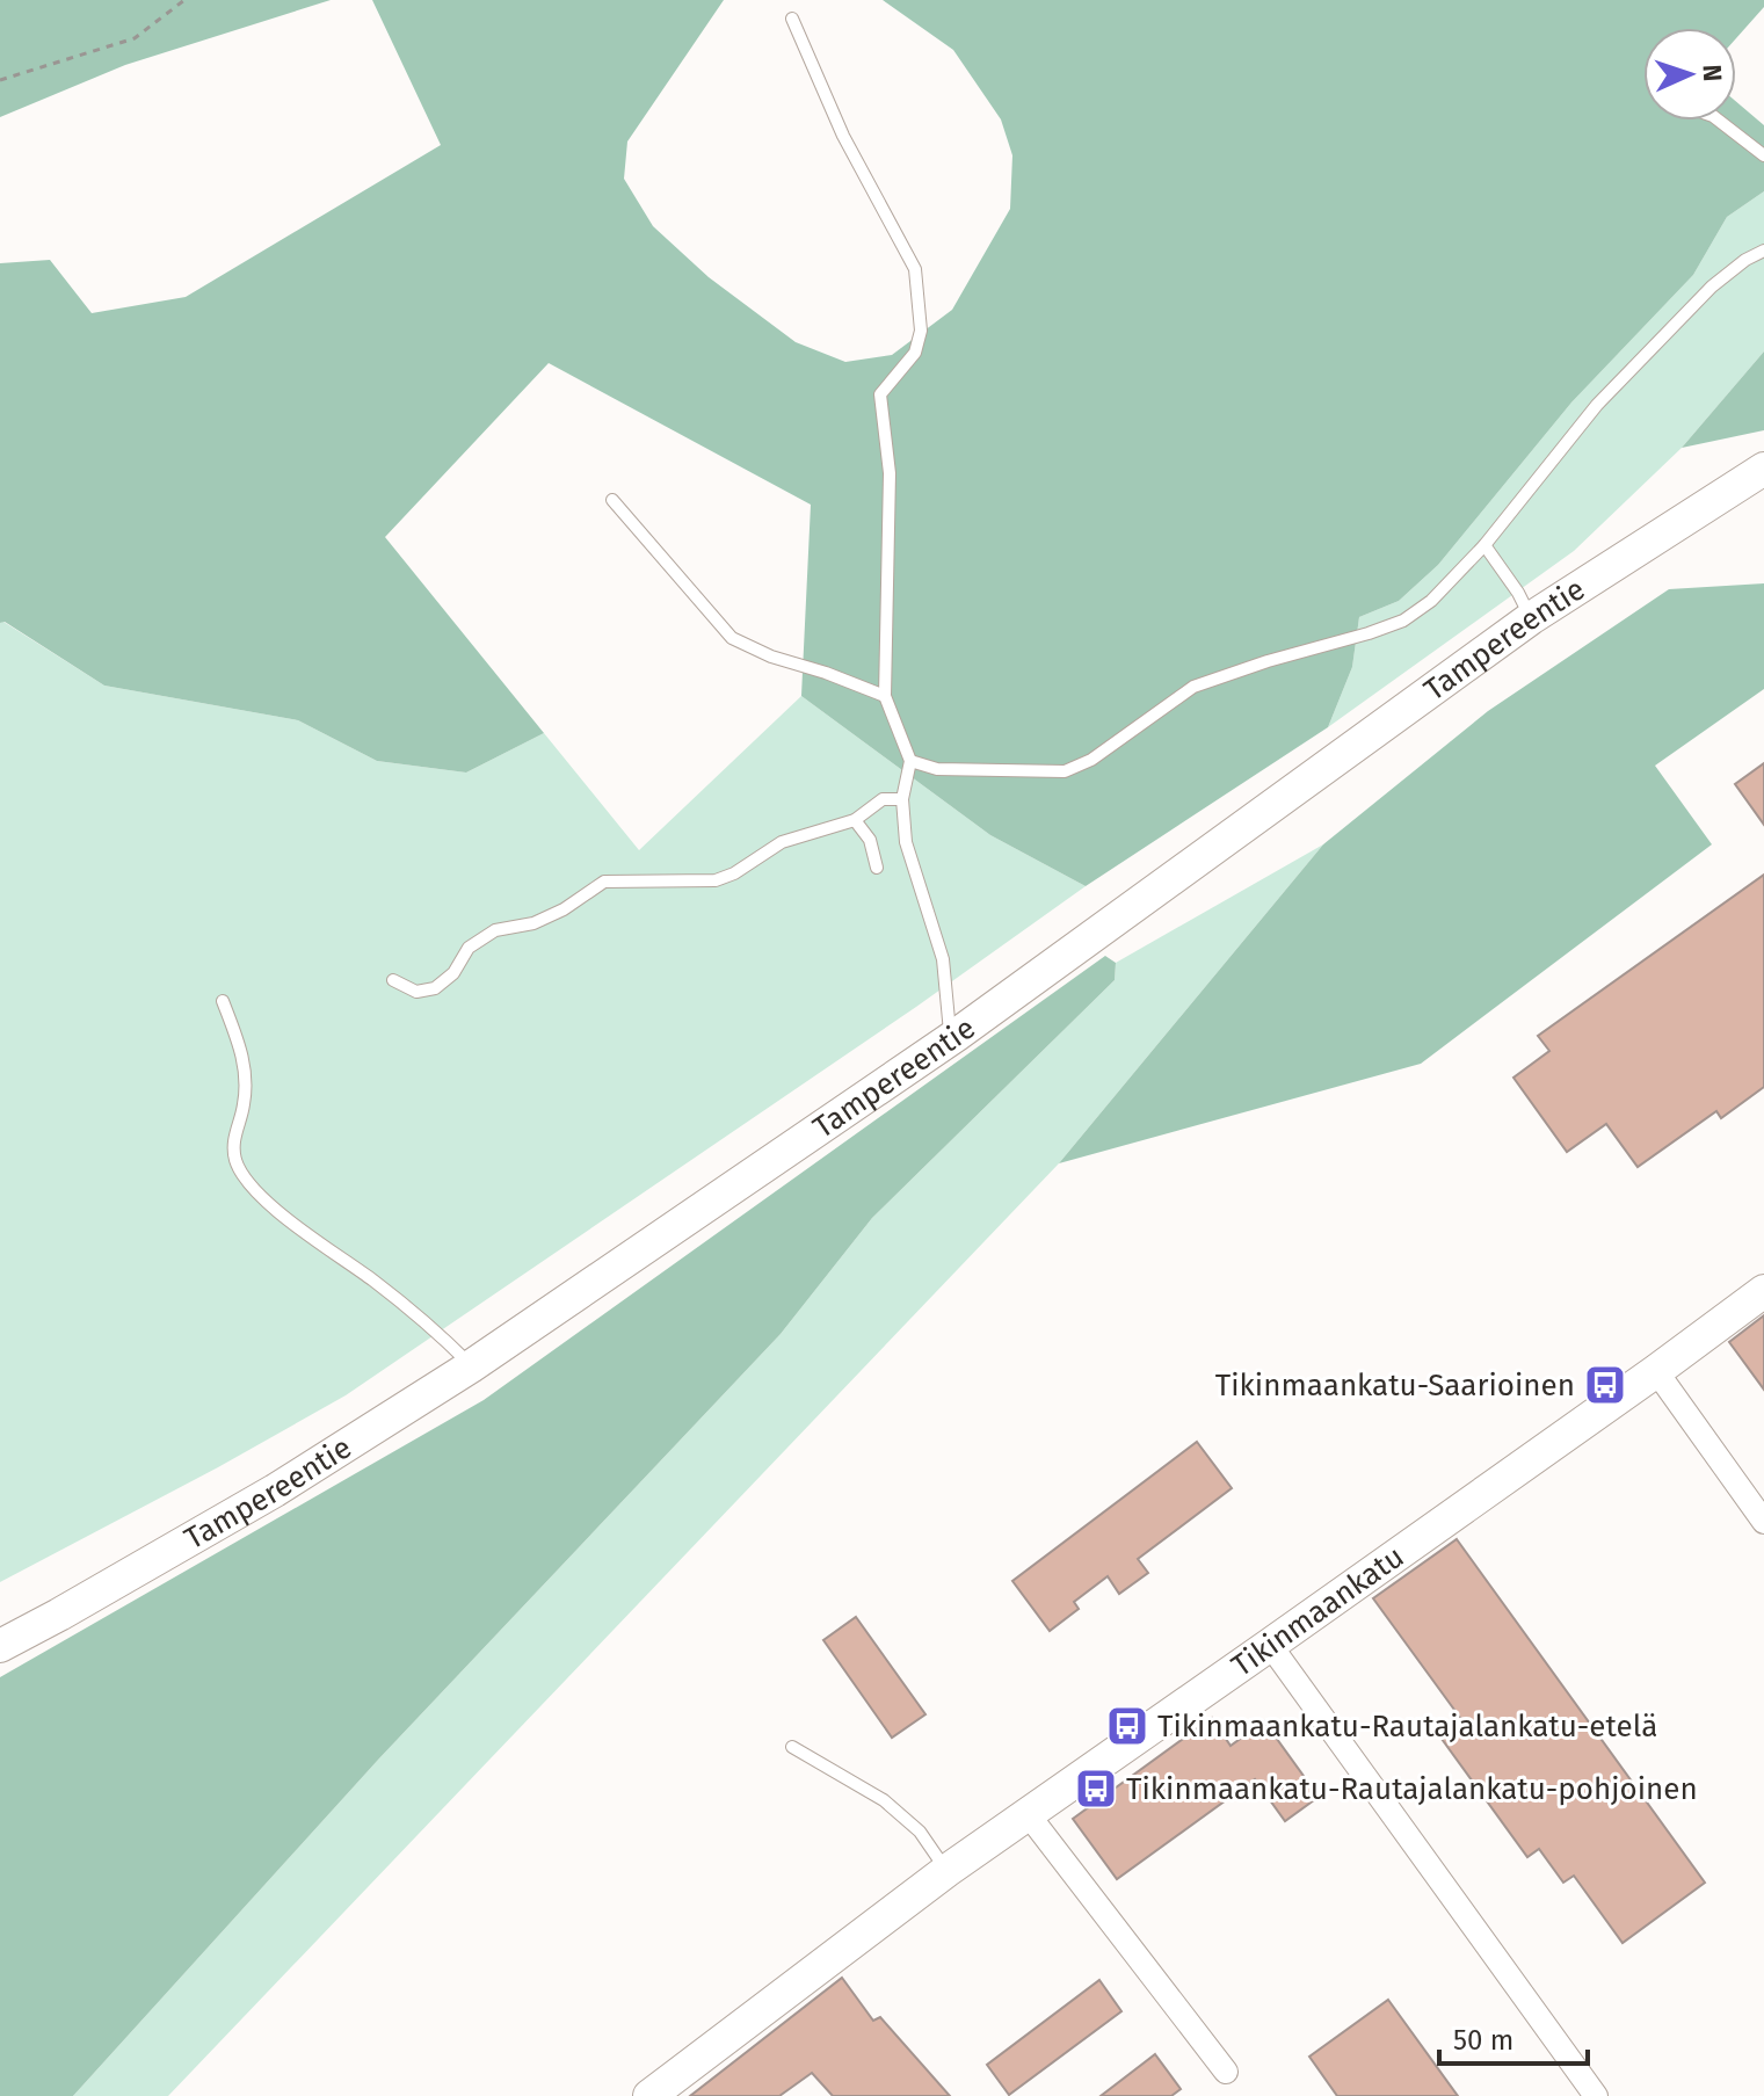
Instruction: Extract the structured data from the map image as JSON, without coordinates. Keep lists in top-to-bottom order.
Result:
{
  "streets": {
    "main road": ["Tampereentie", "Tikinmaankatu"]
  },
  "places": {
    "bus stop": ["Tikinmaankatu-Saarioinen", "Tikinmaankatu-Rautajalankatu-etelä", "Tikinmaankatu-Rautajalankatu-pohjoinen"]
  },
  "scale_bar": "50 m",
  "north": "right"
}
